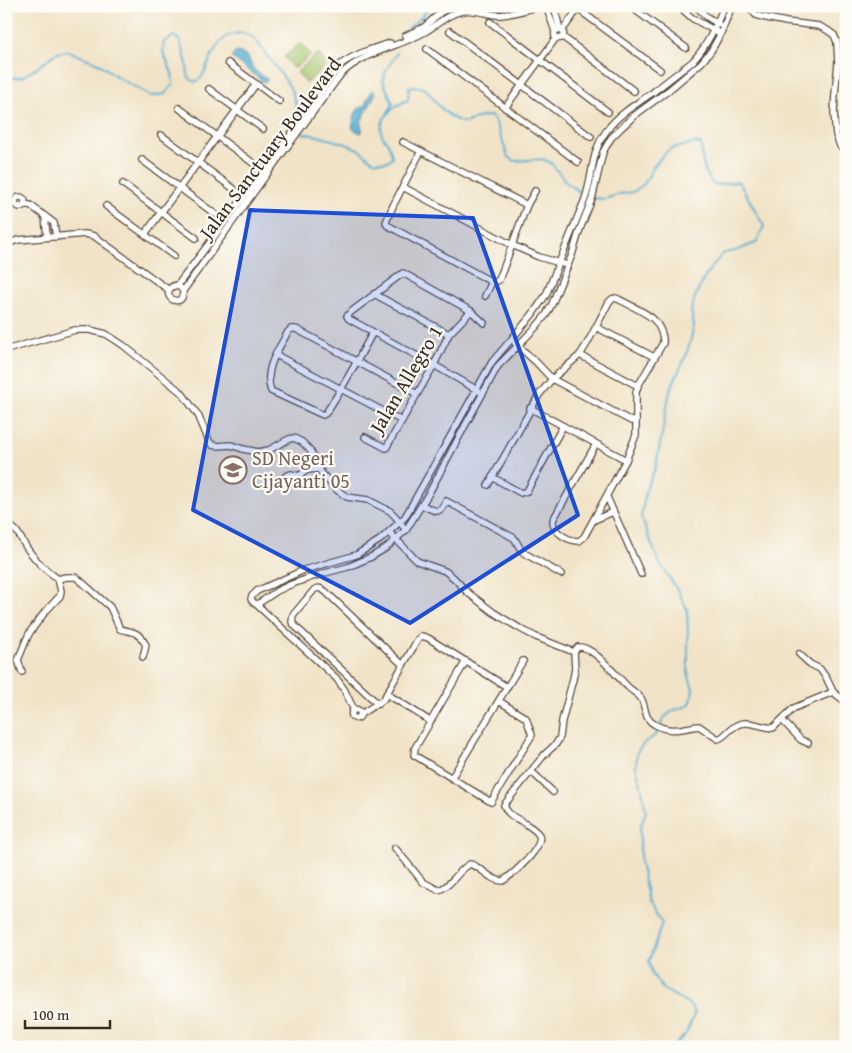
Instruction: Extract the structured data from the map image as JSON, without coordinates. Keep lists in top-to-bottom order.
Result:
{
  "streets": {
    "street": ["Jalan Sanctuary Boulevard", "Jalan Allegro 1"]
  },
  "places": {
    "school or university": ["SD Negeri Cijayanti 05"]
  },
  "scale_bar": "100 m"
}
